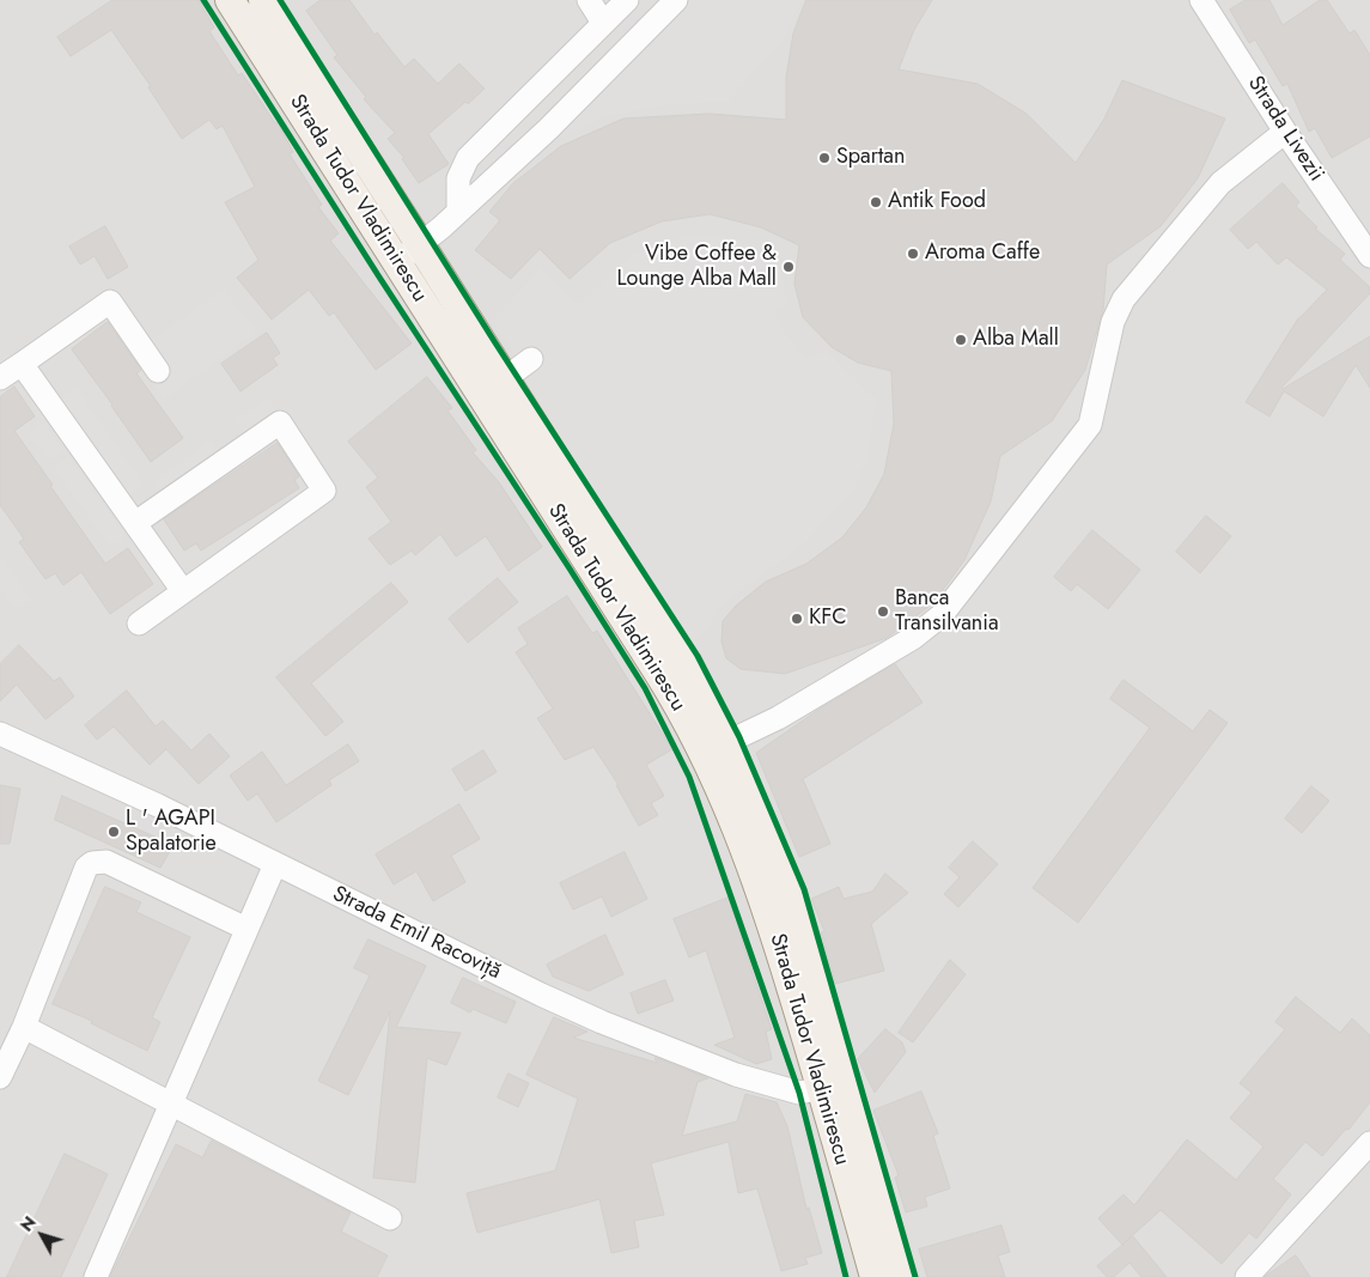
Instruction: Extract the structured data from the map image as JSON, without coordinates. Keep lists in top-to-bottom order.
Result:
{
  "streets": {
    "main road": ["Strada Tudor Vladimirescu"],
    "street": ["Strada Livezii", "Strada Emil Racoviță"]
  },
  "crossings": [
    ["Strada Tudor Vladimirescu", "Strada Emil Racoviță"]
  ],
  "places": [
    "Spartan",
    "Antik Food",
    "Aroma Caffe",
    "Vibe Coffee & Lounge Alba Mall",
    "Alba Mall",
    "Banca Transilvania",
    "KFC",
    "L ' AGAPI Spalatorie"
  ],
  "north": "top left"
}
